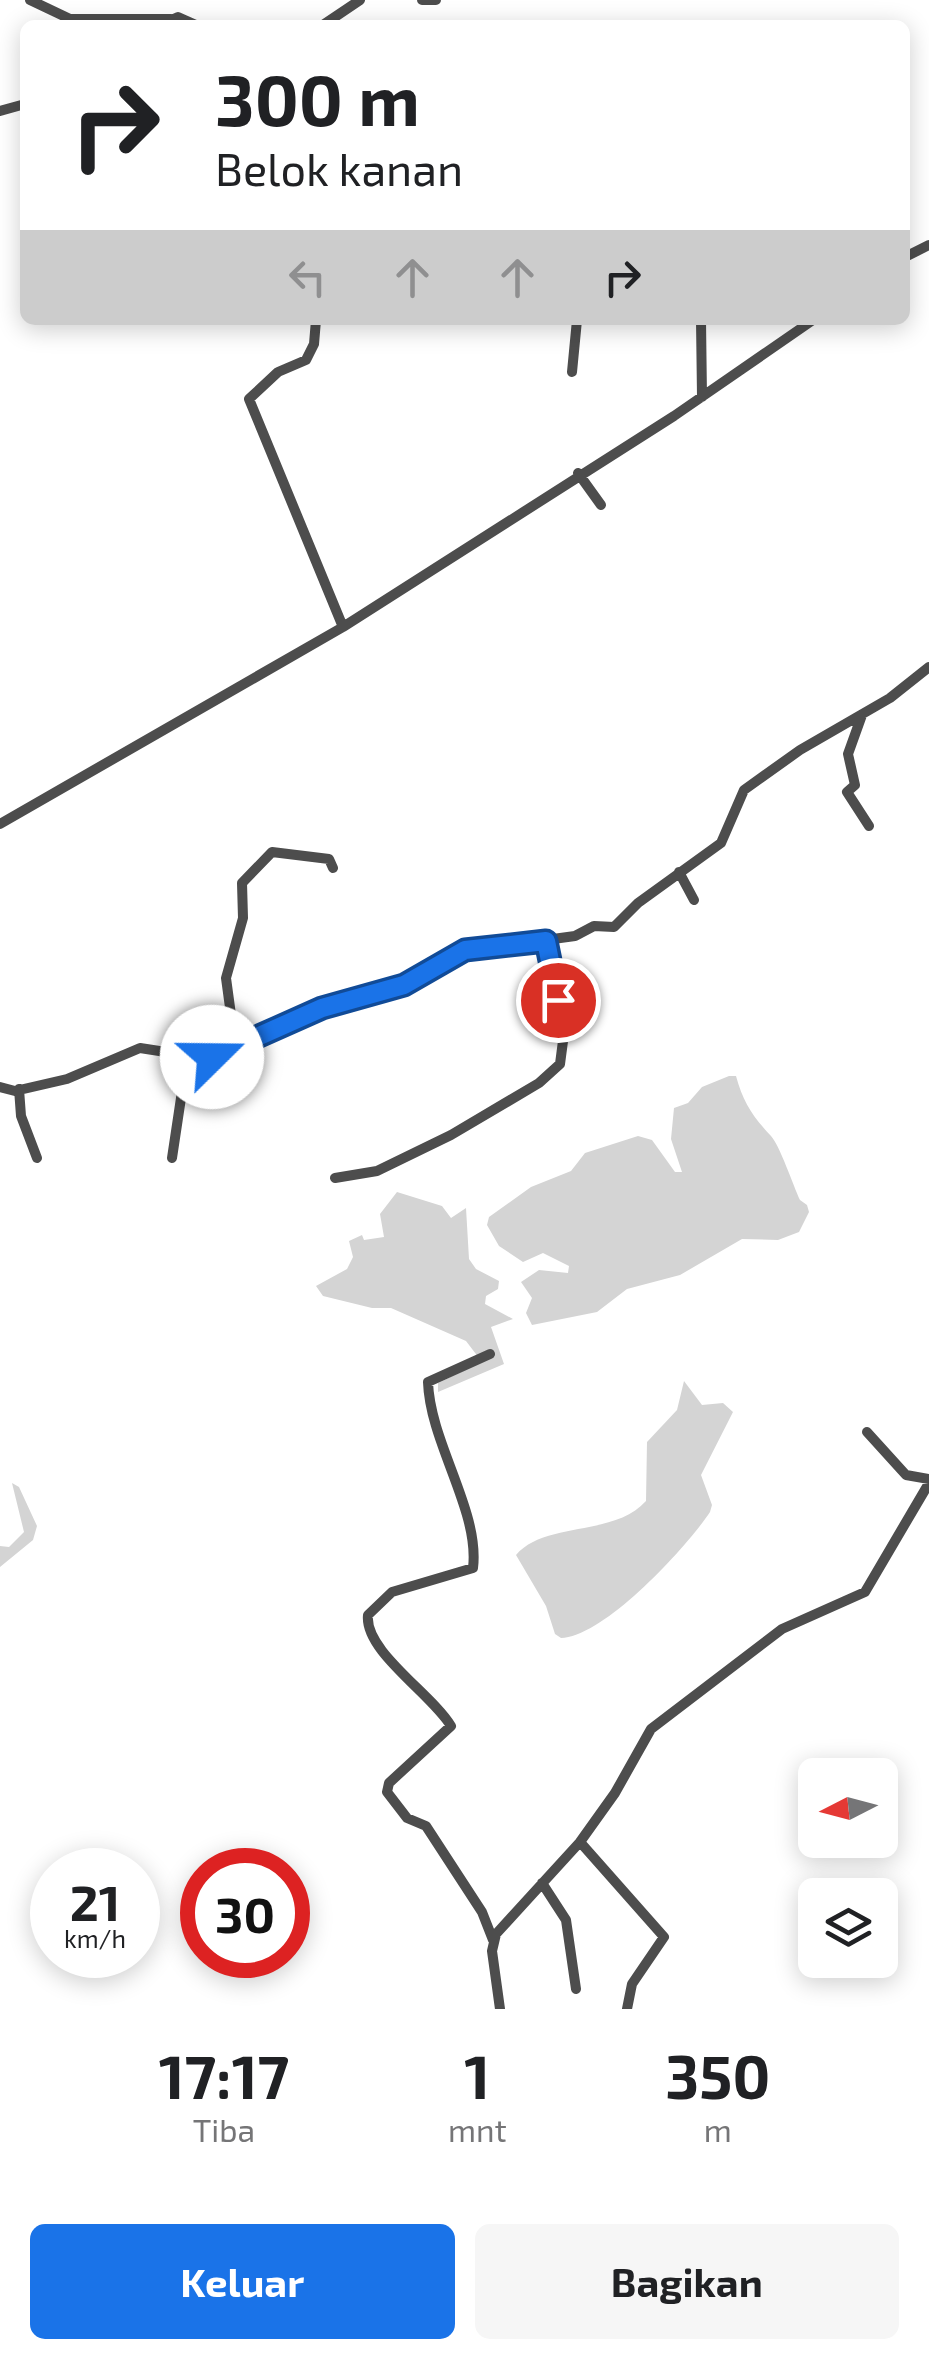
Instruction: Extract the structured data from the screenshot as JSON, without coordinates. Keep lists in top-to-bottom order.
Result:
{
  "north": "left",
  "page": {
    "turn": ["300 m", "Belok kanan"],
    "speed": "21 km/h",
    "limit": "30",
    "eta": [
      "17:17",
      "Tiba",
      "1",
      "mnt",
      "350",
      "m"
    ],
    "buttons": ["Keluar", "Bagikan"]
  }
}
